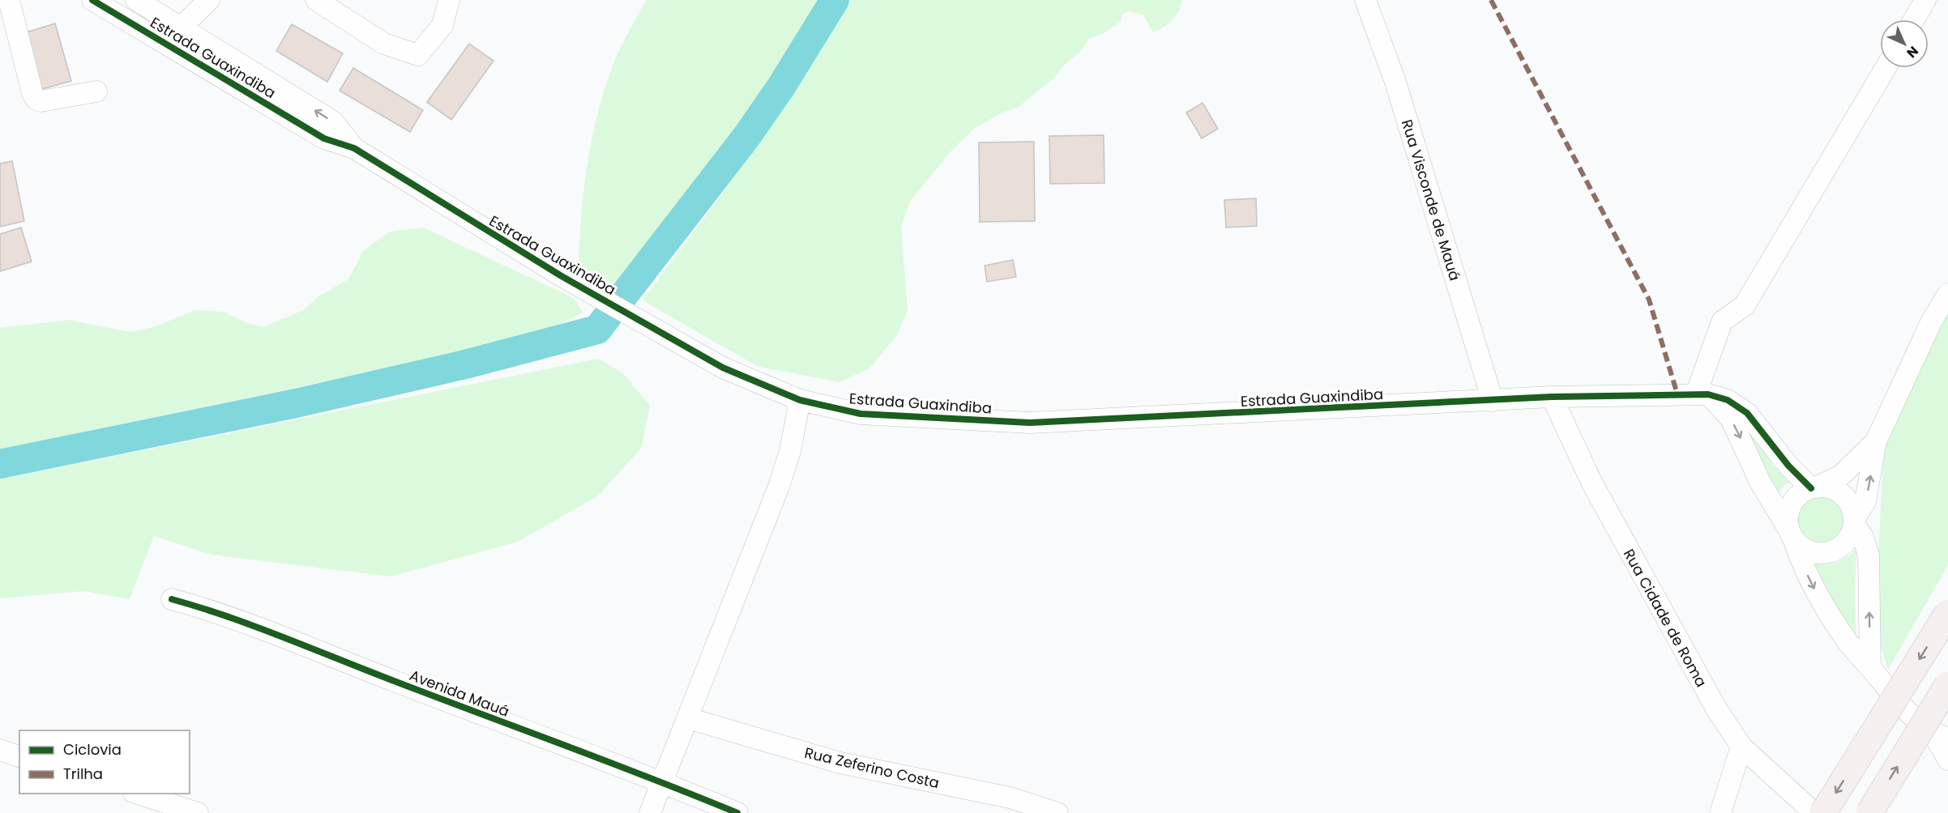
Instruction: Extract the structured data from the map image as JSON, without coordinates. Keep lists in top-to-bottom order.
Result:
{
  "streets": {
    "street": [
      "Estrada Guaxindiba",
      "Rua Visconde de Mauá",
      "Rua Cidade de Roma",
      "Avenida Mauá",
      "Rua Zeferino Costa"
    ]
  },
  "crossings": [
    ["Estrada Guaxindiba", "Rua Visconde de Mauá"],
    ["Estrada Guaxindiba", "Rua Cidade de Roma"]
  ],
  "legend": ["Ciclovia", "Trilha"],
  "north": "bottom right"
}
